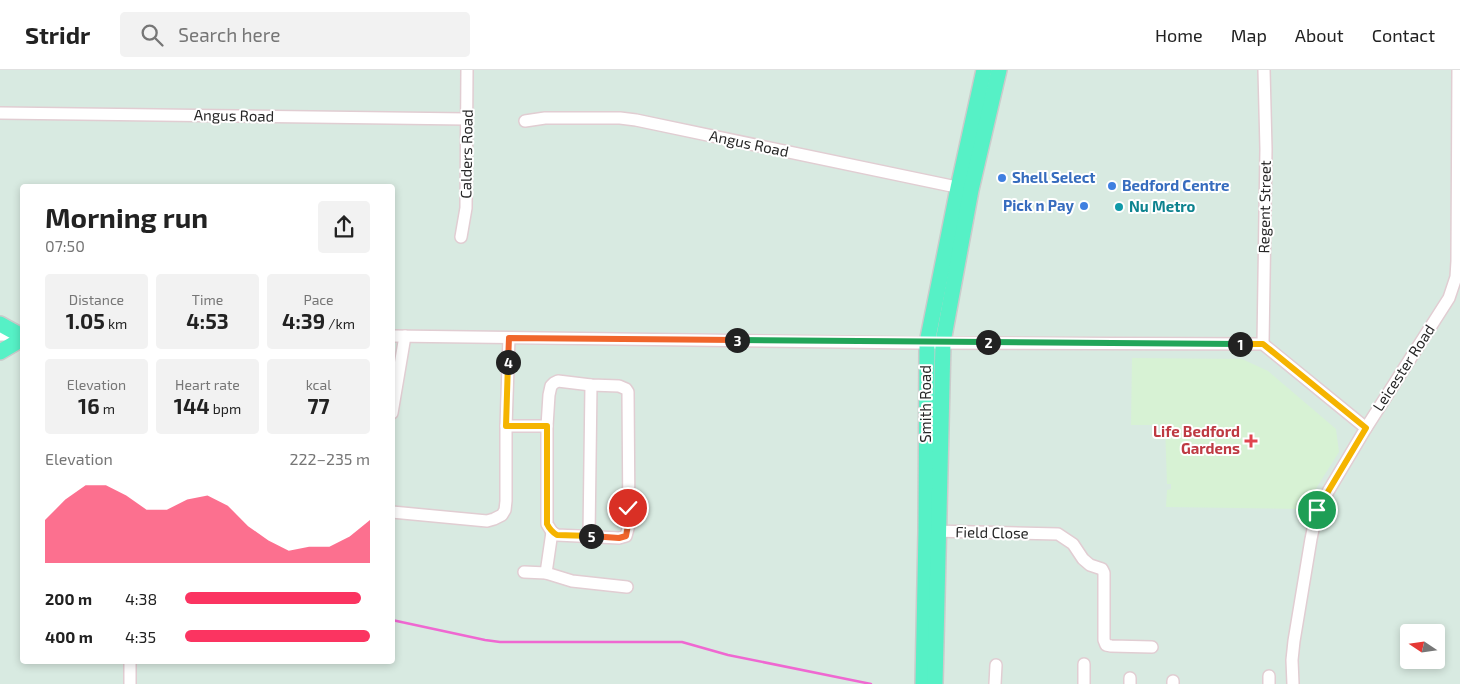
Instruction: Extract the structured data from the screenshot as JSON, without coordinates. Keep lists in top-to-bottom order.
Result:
{
  "streets": {
    "main road": ["Smith Road"],
    "street": [
      "Angus Road",
      "Calders Road",
      "Regent Street",
      "Leicester Road",
      "Field Close"
    ]
  },
  "crossings": [
    ["Angus Road", "Calders Road"],
    ["Angus Road", "Smith Road"],
    ["Smith Road", "Field Close"]
  ],
  "places": {
    "other": [
      "Shell Select",
      "Bedford Centre",
      "Pick n Pay",
      "Nu Metro"
    ],
    "health": ["Life Bedford Gardens"]
  },
  "north": "left",
  "page": {
    "header": "Stridr",
    "search": "Search here",
    "nav": [
      "Home",
      "Map",
      "About",
      "Contact"
    ],
    "heading": ["Morning run", "07:50"],
    "stats": [
      ["Distance", "1.05 km"],
      ["Time", "4:53"],
      ["Pace", "4:39 /km"],
      ["Elevation", "16 m"],
      ["Heart rate", "144 bpm"],
      ["kcal", "77"]
    ],
    "pins": [
      "3",
      "2",
      "1",
      "4",
      "5"
    ],
    "chart": ["Elevation", "222–235 m"],
    "list": [
      {
        "name": "200 m",
        "note": "4:38"
      },
      {
        "name": "400 m",
        "note": "4:35"
      }
    ]
  }
}
